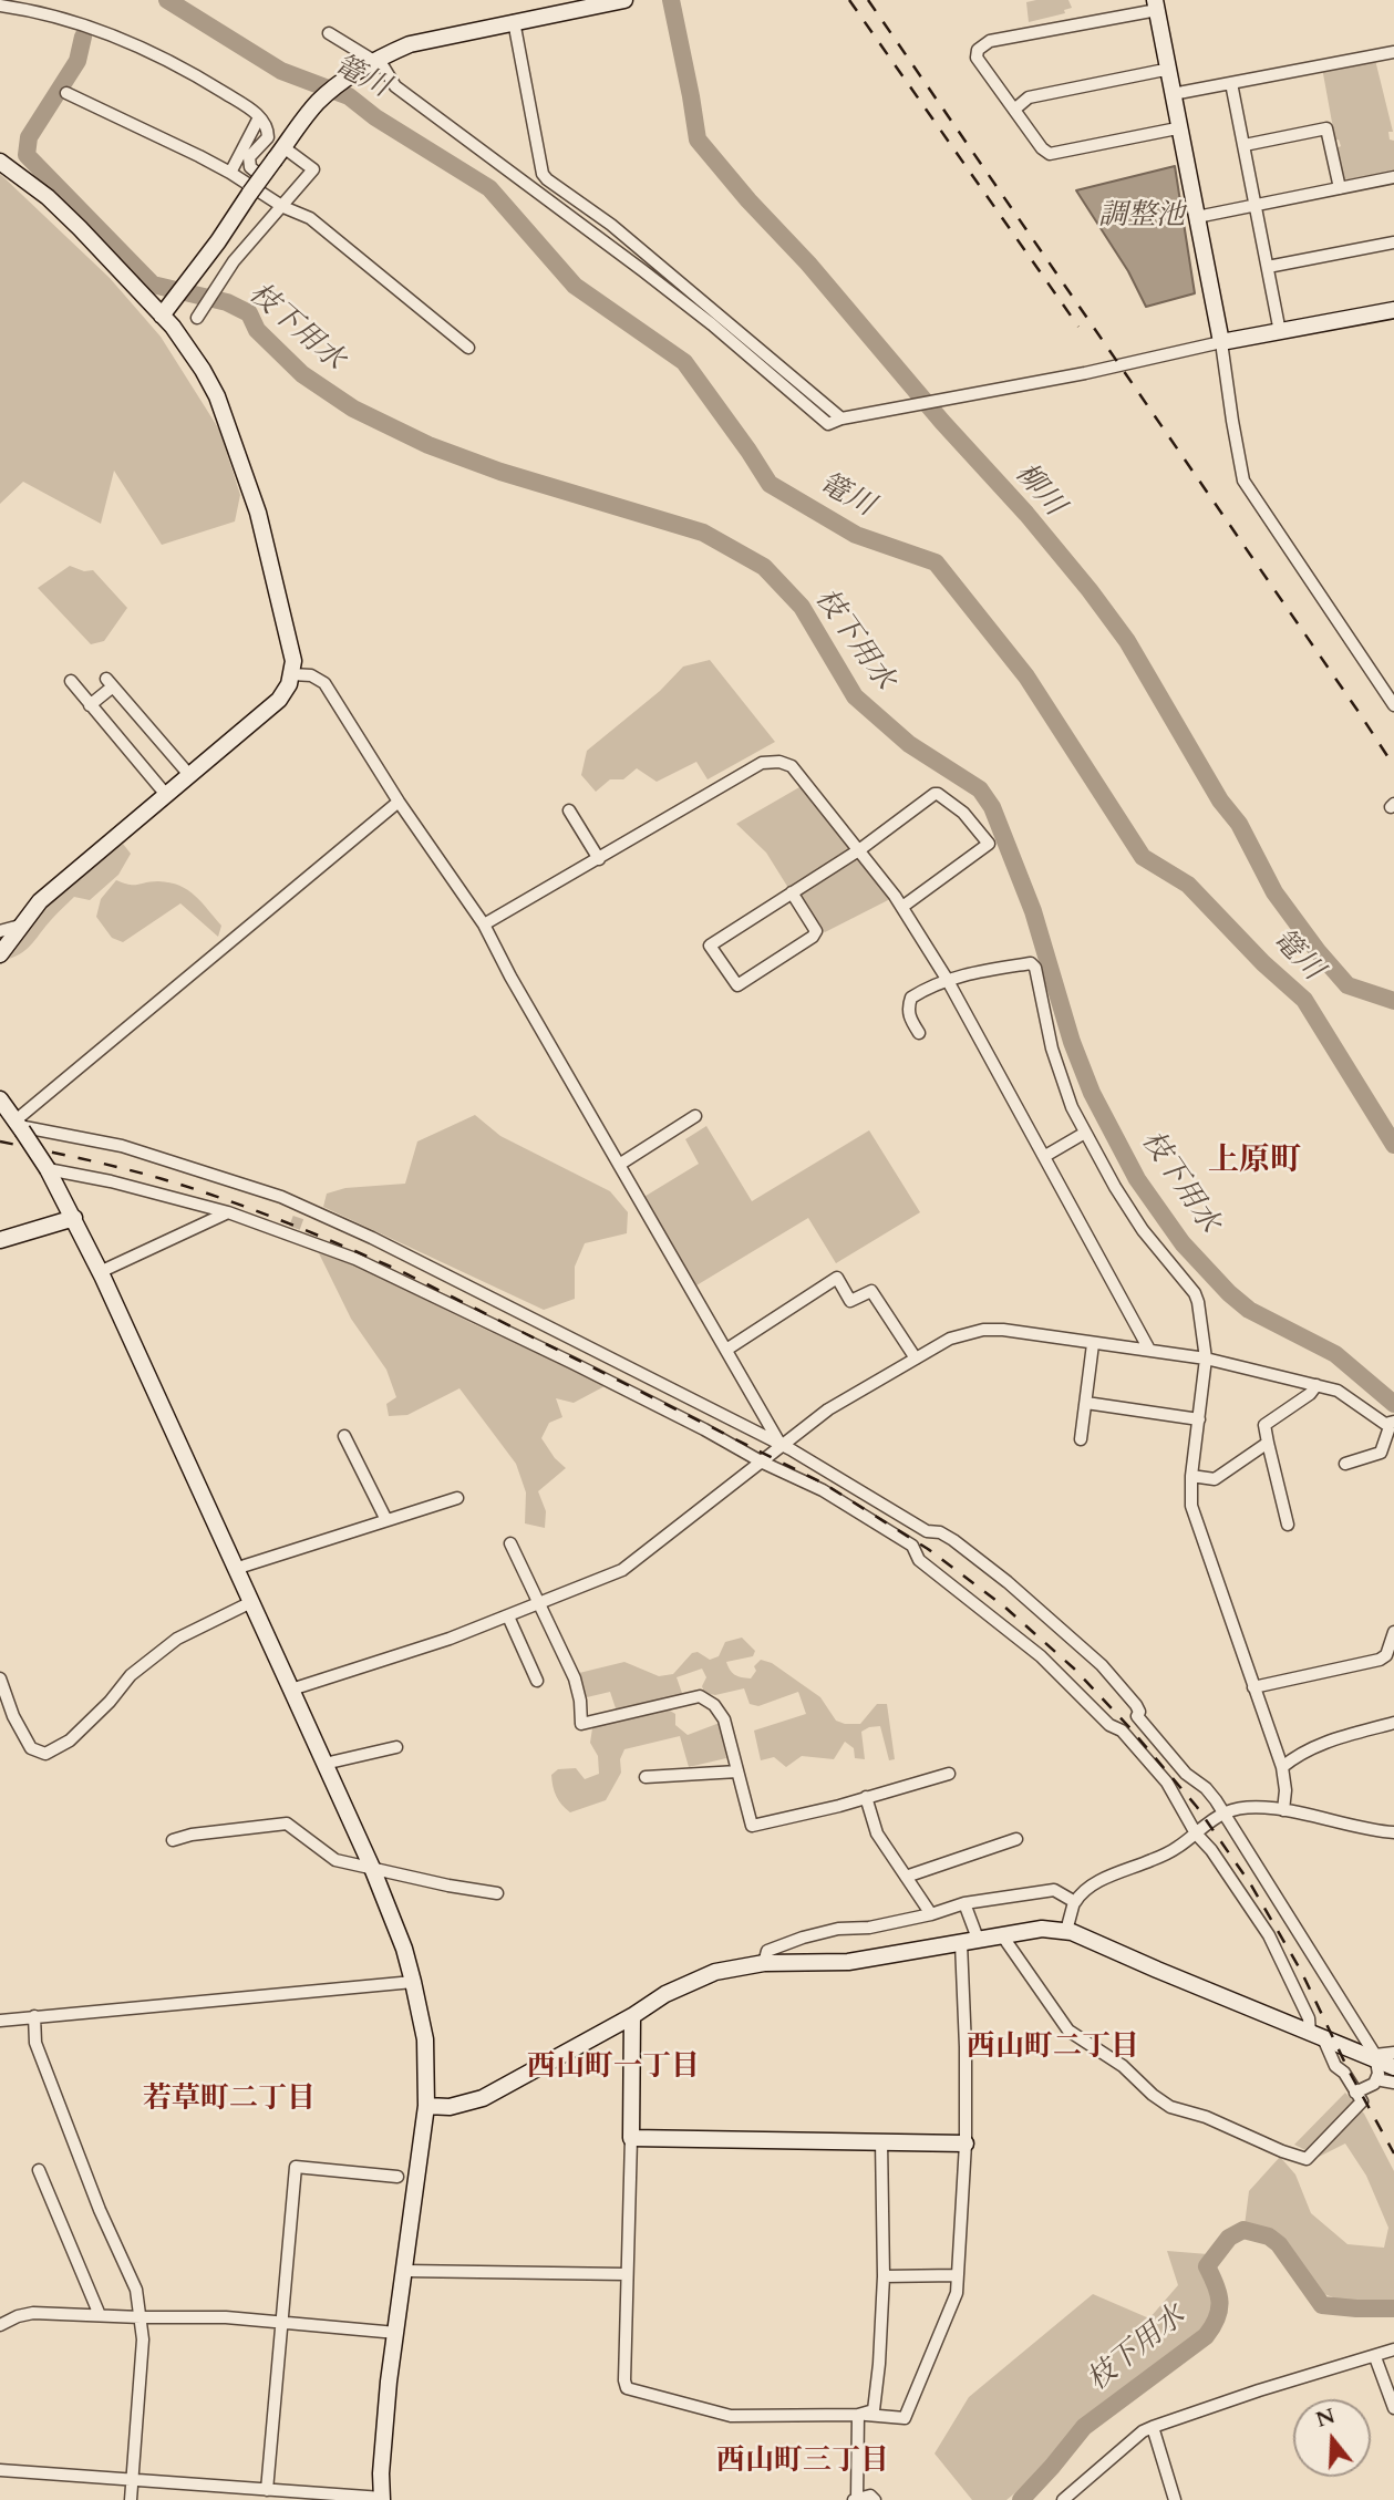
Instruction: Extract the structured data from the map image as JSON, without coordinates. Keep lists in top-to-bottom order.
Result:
{
  "districts": [
    "上原町",
    "西山町二丁目",
    "西山町一丁目",
    "若草町二丁目",
    "西山町三丁目"
  ],
  "water": [
    "篭川",
    "調整池",
    "枝下用水",
    "柳川"
  ],
  "north": "top"
}
